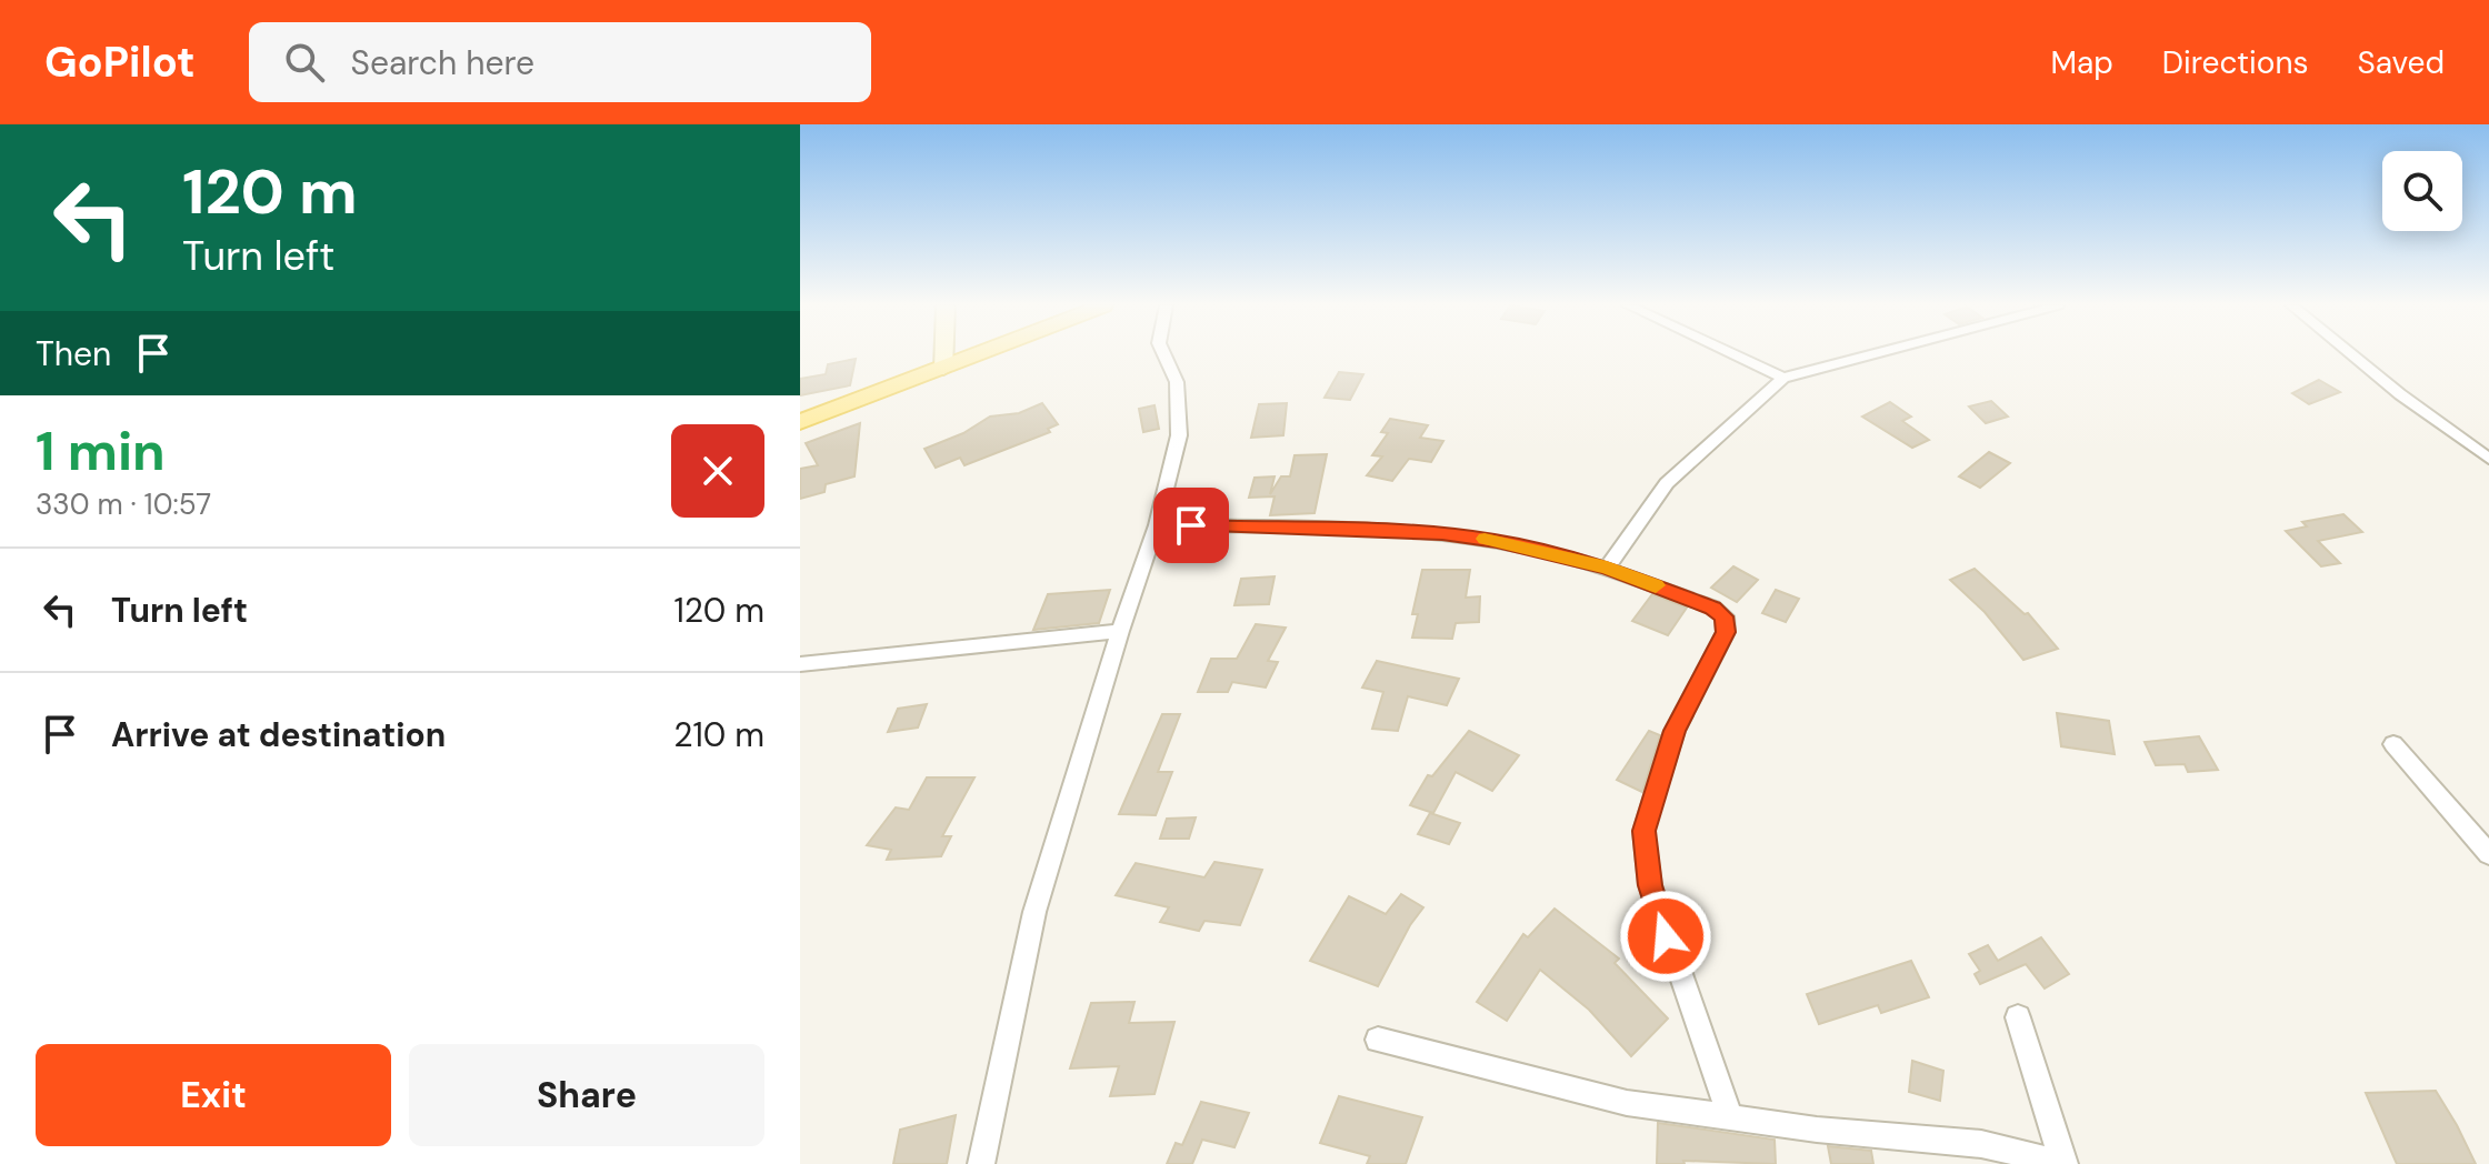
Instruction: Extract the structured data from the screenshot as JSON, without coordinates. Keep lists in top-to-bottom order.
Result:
{
  "page": {
    "header": "GoPilot",
    "search": "Search here",
    "nav": ["Map", "Directions", "Saved"],
    "turn": ["120 m", "Turn left"],
    "then": "Then",
    "heading": ["1 min", "330 m · 10:57"],
    "list": [
      {
        "name": "Turn left",
        "value": "120 m"
      },
      {
        "name": "Arrive at destination",
        "value": "210 m"
      }
    ],
    "buttons": ["Exit", "Share"]
  }
}
